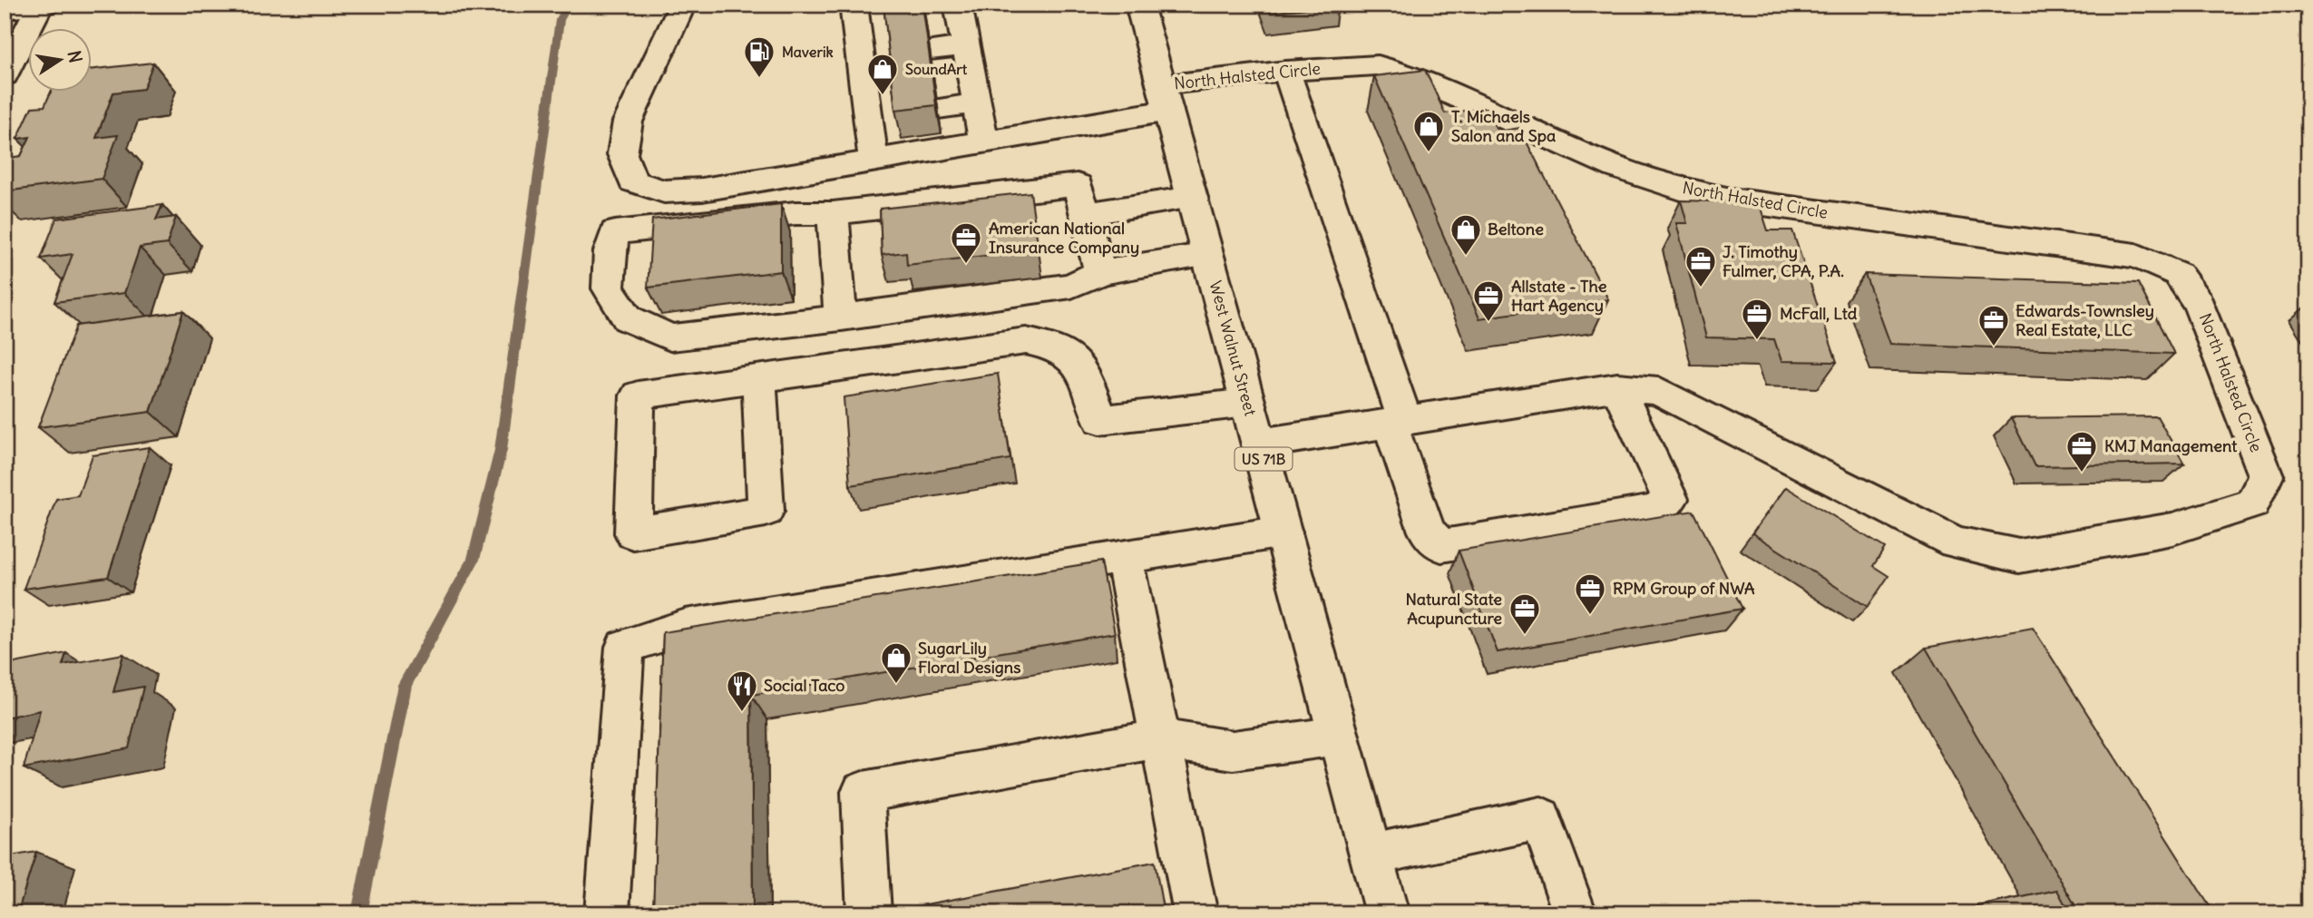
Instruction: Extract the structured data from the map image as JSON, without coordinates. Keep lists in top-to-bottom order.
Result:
{
  "streets": {
    "main road": ["North Halsted Circle", "West Walnut Street", "US 71B"]
  },
  "crossings": [
    ["North Halsted Circle", "West Walnut Street"]
  ],
  "places": {
    "fuel station": ["Maverik"],
    "shop": [
      "SoundArt",
      "T. Michaels Salon and Spa",
      "Beltone",
      "SugarLily Floral Designs"
    ],
    "office": [
      "American National Insurance Company",
      "J. Timothy Fulmer, CPA, P.A.",
      "Allstate - The Hart Agency",
      "McFall, Ltd",
      "Edwards-Townsley Real Estate, LLC",
      "KMJ Management",
      "RPM Group of NWA",
      "Natural State Acupuncture"
    ],
    "restaurant": ["Social Taco"]
  },
  "north": "right"
}
